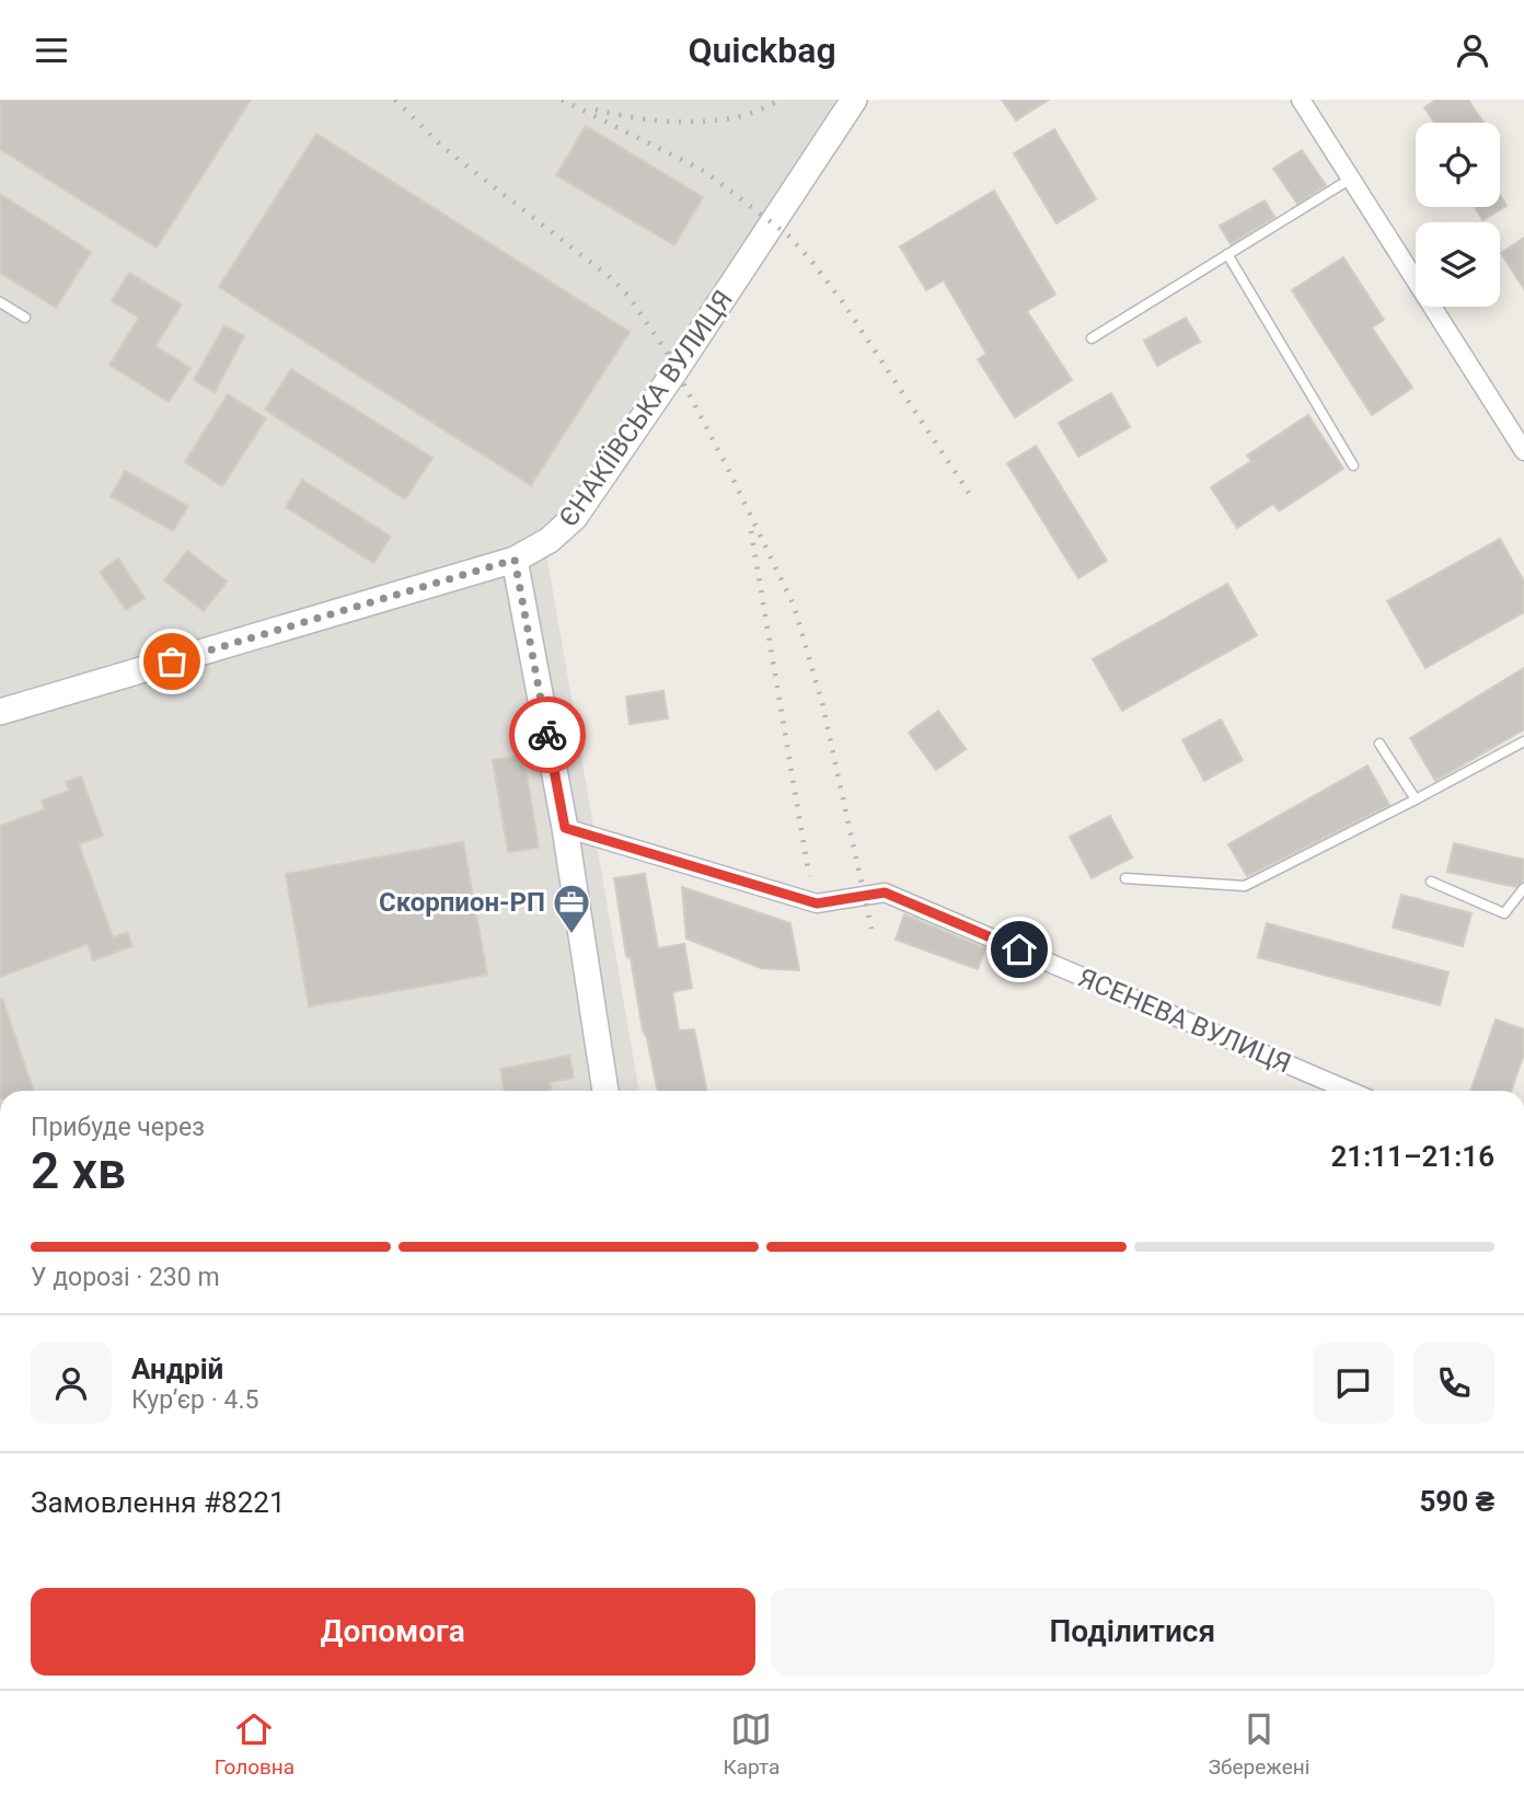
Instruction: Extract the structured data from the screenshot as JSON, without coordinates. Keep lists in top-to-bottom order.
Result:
{
  "streets": {
    "street": ["ЄНАКІЇВСЬКА ВУЛИЦЯ", "ЯСЕНЕВА ВУЛИЦЯ"]
  },
  "places": {
    "office": ["Скорпион-РП"]
  },
  "page": {
    "header": "Quickbag",
    "heading": ["2 хв", "Прибуде через", "21:11–21:16"],
    "panel": [
      "Андрій",
      "Кур’єр · 4.5",
      "Замовлення #8221",
      "590 ₴"
    ],
    "bar": "У дорозі · 230 m",
    "buttons": ["Допомога", "Поділитися"],
    "tabs": ["Головна", "Карта", "Збережені"]
  }
}
